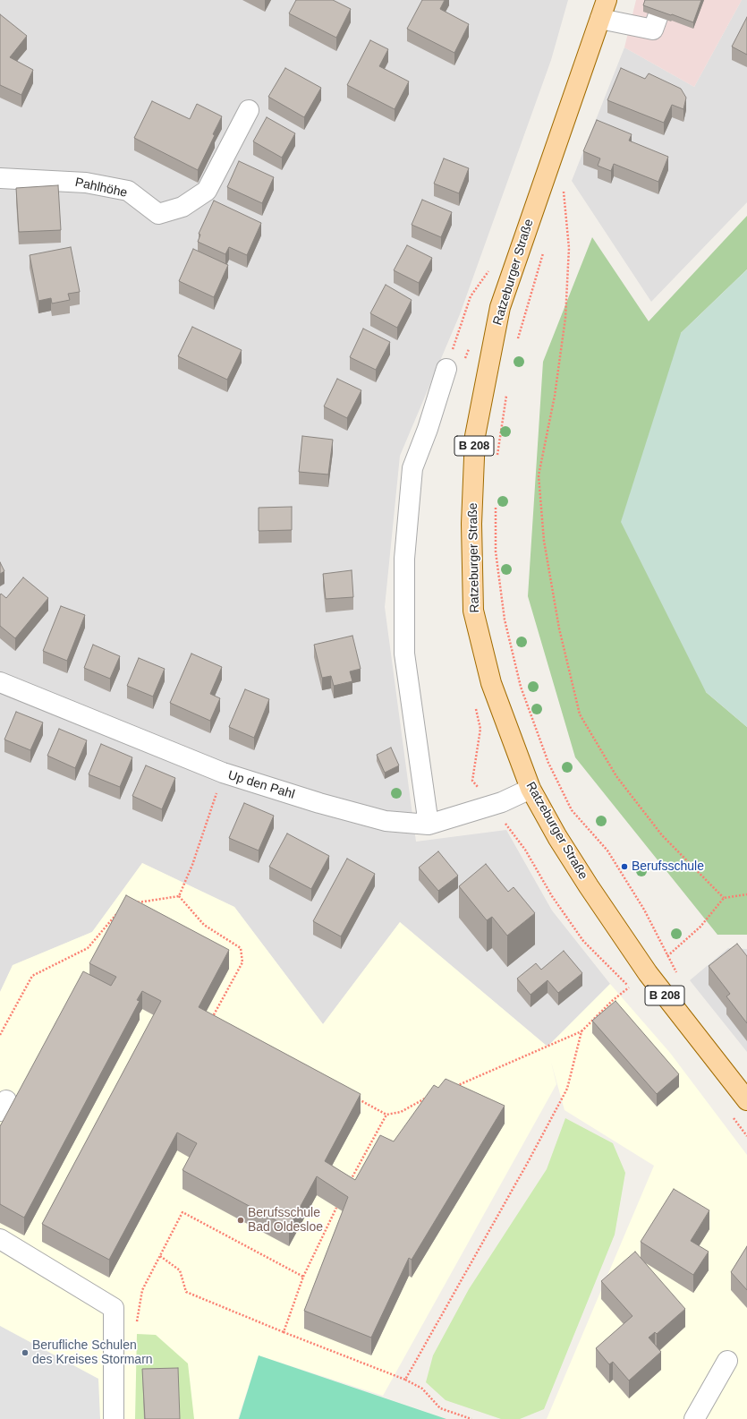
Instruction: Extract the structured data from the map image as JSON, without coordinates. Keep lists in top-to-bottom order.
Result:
{
  "streets": {
    "main road": ["Ratzeburger Straße", "B 208"],
    "street": ["Pahlhöhe", "Up den Pahl"]
  },
  "crossings": [
    ["Ratzeburger Straße", "Up den Pahl"]
  ],
  "places": ["Berufsschule", "Berufsschule Bad Oldesloe", "Berufliche Schulen des Kreises Stormarn"]
}
